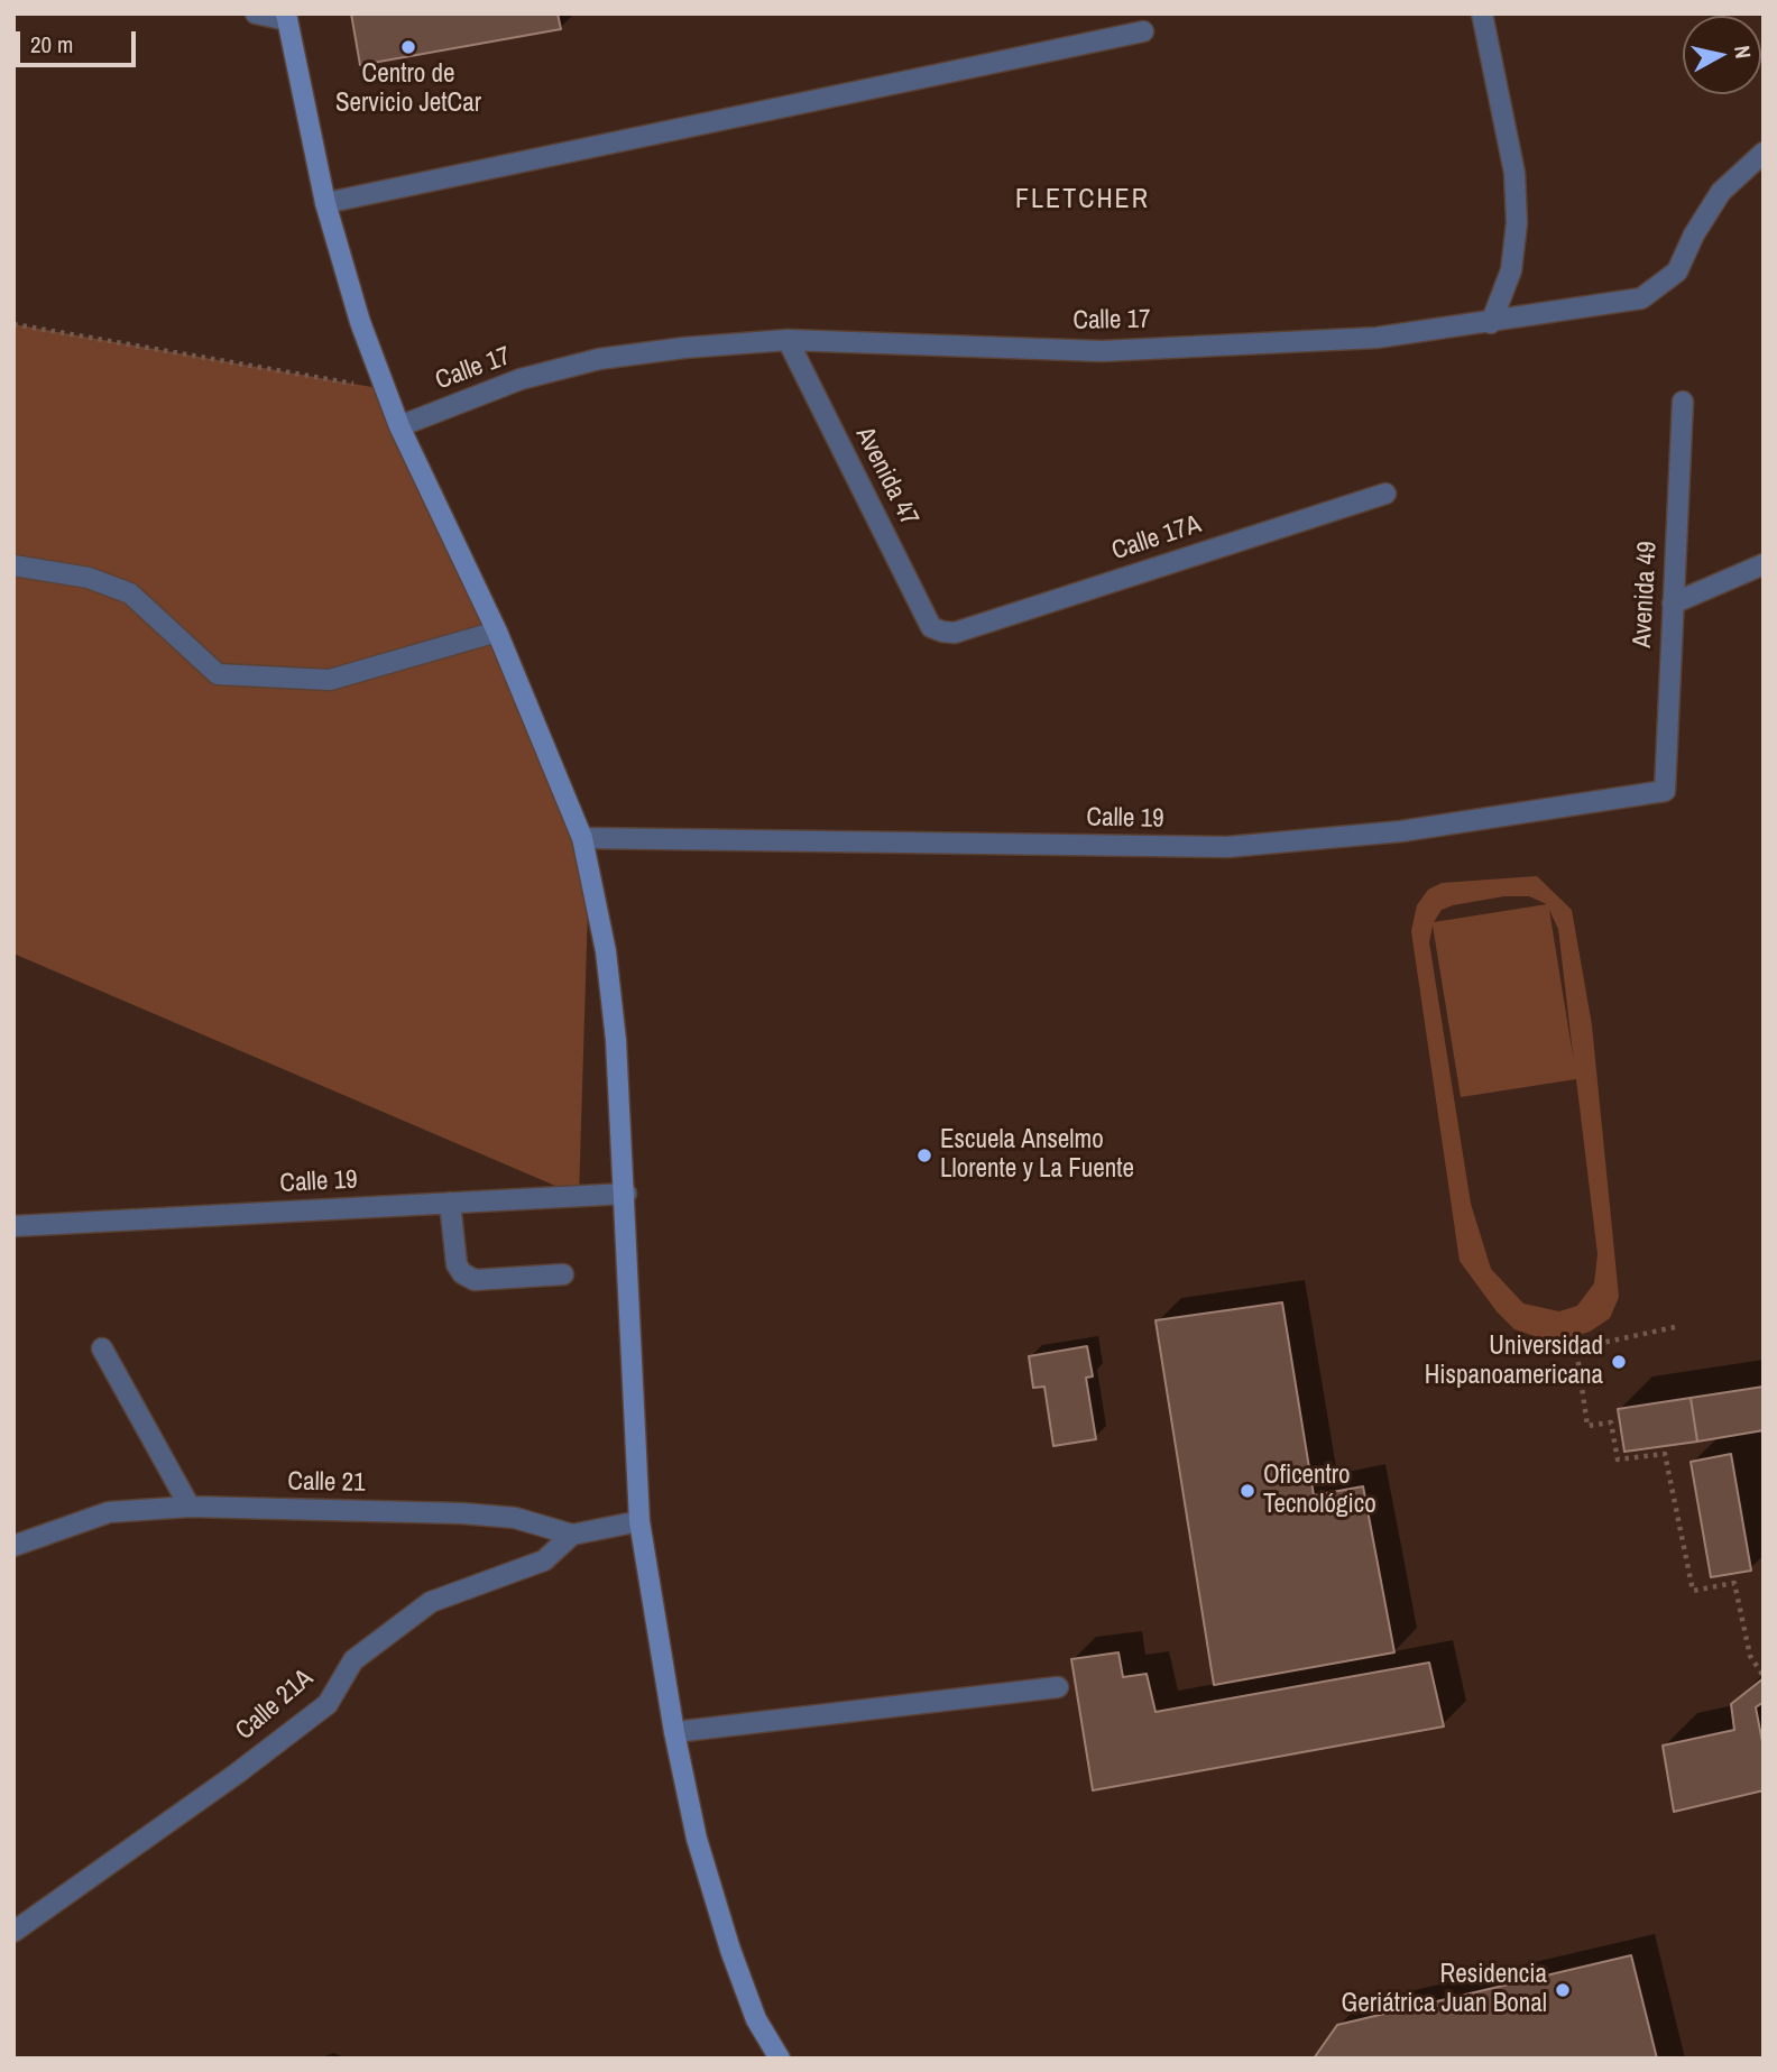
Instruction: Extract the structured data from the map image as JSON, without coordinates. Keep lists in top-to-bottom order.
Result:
{
  "streets": {
    "street": [
      "Calle 17",
      "Avenida 47",
      "Calle 17A",
      "Avenida 49",
      "Calle 19",
      "Calle 21",
      "Calle 21A"
    ]
  },
  "crossings": [
    ["Calle 17", "Avenida 47"],
    ["Avenida 47", "Calle 17A"],
    ["Avenida 49", "Calle 19"],
    ["Calle 21", "Calle 21A"]
  ],
  "districts": ["FLETCHER"],
  "places": [
    "Centro de Servicio JetCar",
    "Escuela Anselmo Llorente y La Fuente",
    "Universidad Hispanoamericana",
    "Oficentro Tecnológico",
    "Residencia Geriátrica Juan Bonal"
  ],
  "scale_bar": "20 m",
  "north": "right"
}
